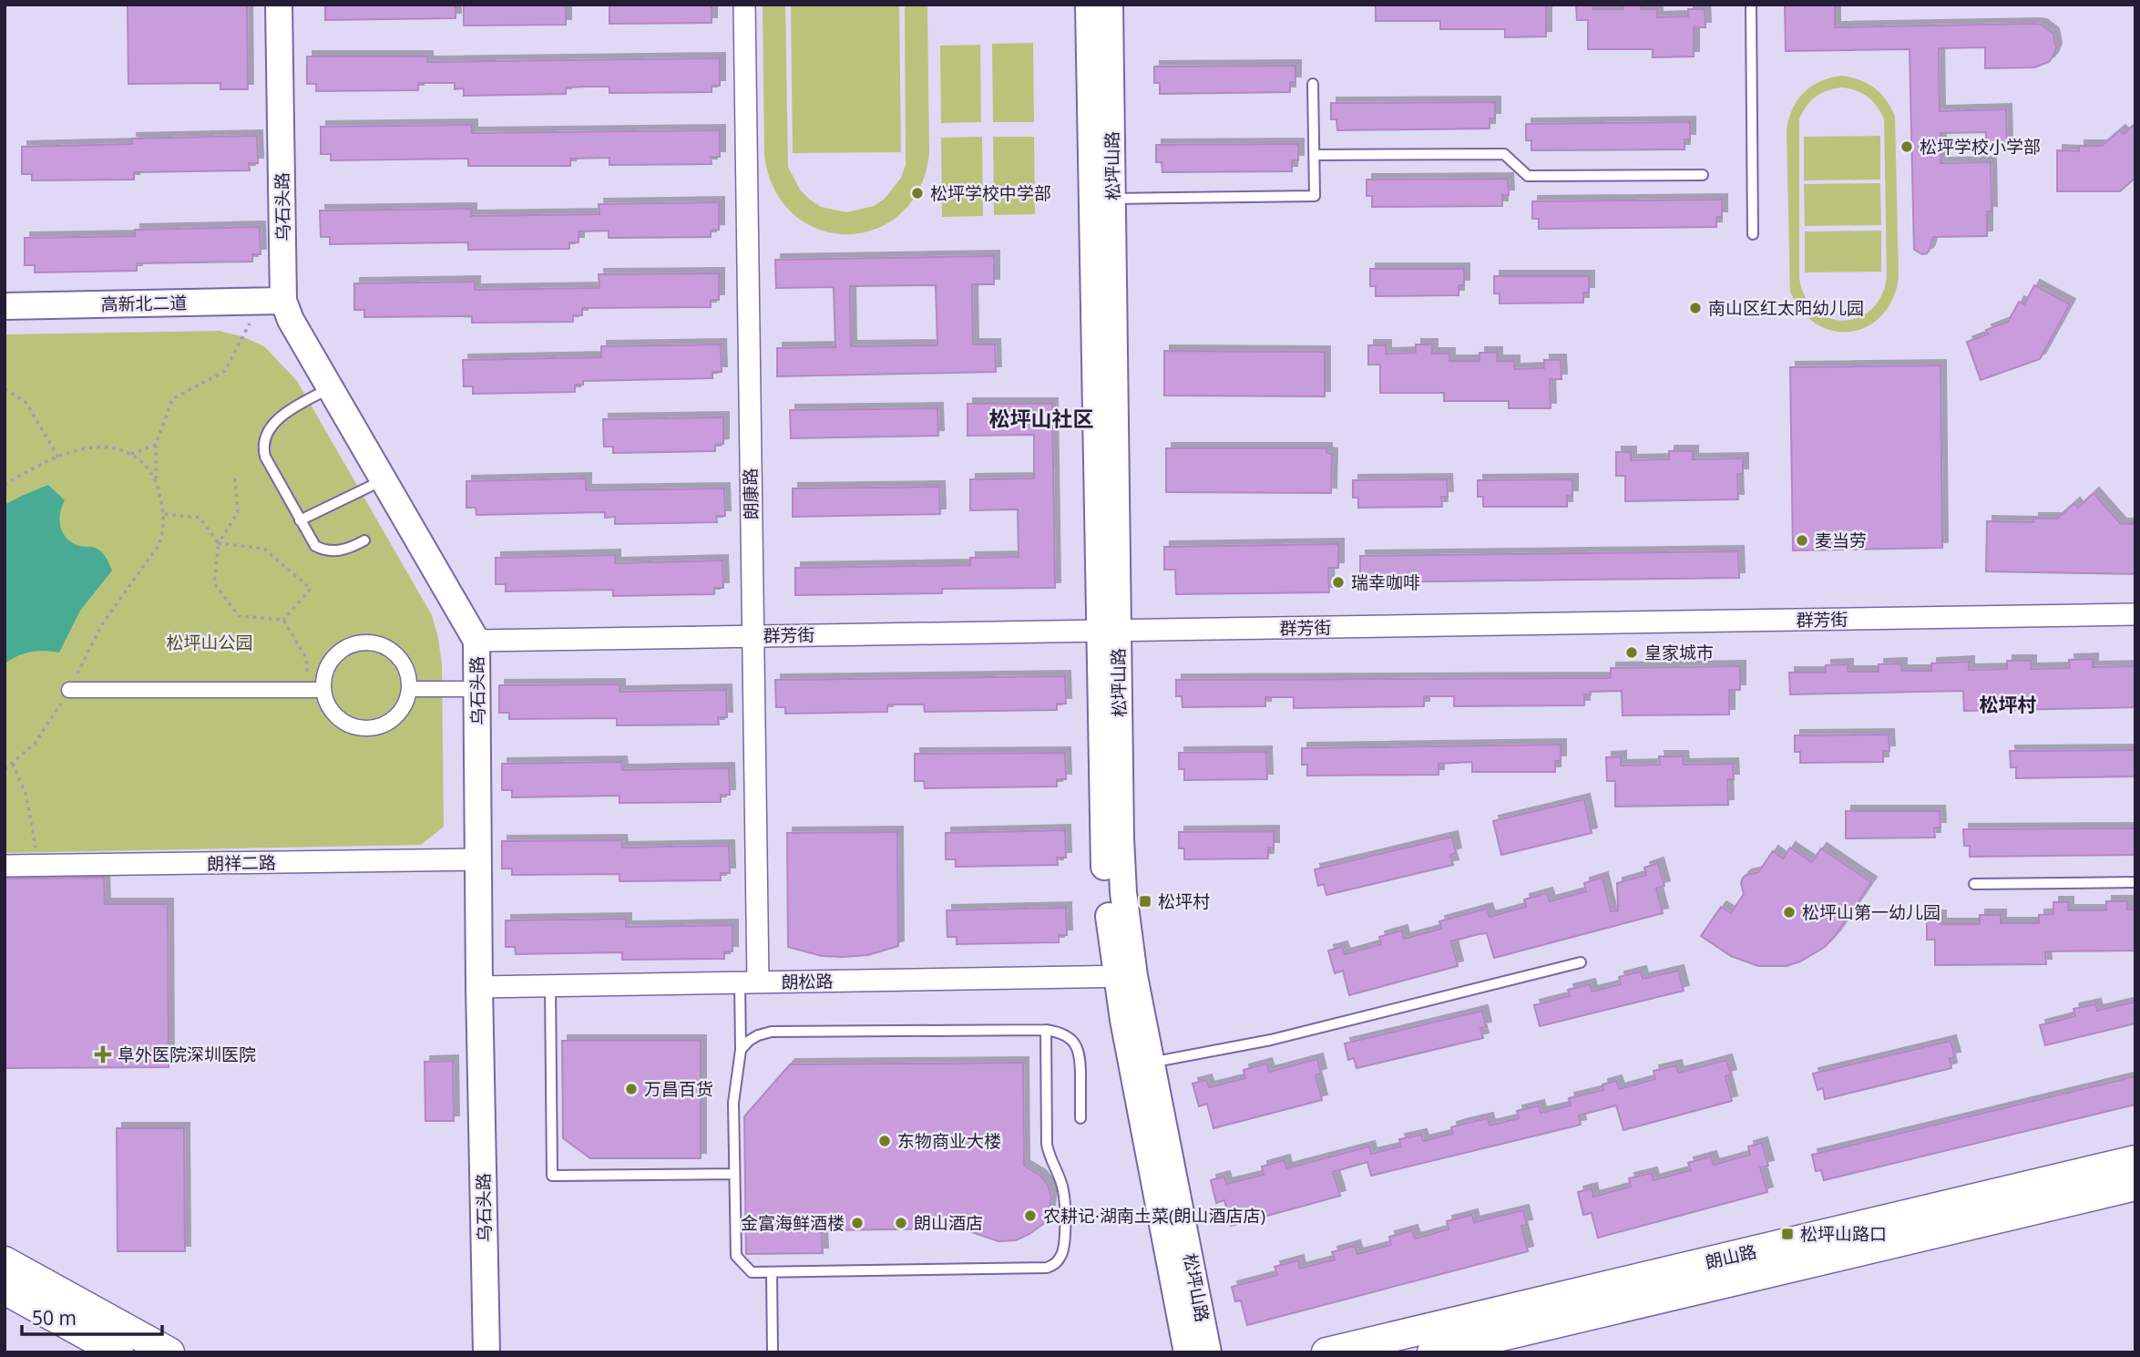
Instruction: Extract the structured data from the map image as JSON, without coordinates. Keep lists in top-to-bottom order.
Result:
{
  "streets": {
    "main road": ["朗山路"],
    "street": [
      "松坪山路",
      "乌石头路",
      "高新北二道",
      "朗康路",
      "群芳街",
      "朗祥二路",
      "朗松路"
    ]
  },
  "crossings": [
    ["松坪山路", "群芳街"],
    ["松坪山路", "朗松路"],
    ["乌石头路", "高新北二道"],
    ["乌石头路", "群芳街"],
    ["乌石头路", "朗祥二路"],
    ["乌石头路", "朗松路"],
    ["朗康路", "群芳街"],
    ["朗康路", "朗松路"]
  ],
  "districts": ["松坪山社区", "松坪村"],
  "parks": ["松坪山公园"],
  "places": {
    "other": [
      "松坪学校小学部",
      "松坪学校中学部",
      "南山区红太阳幼儿园",
      "麦当劳",
      "瑞幸咖啡",
      "皇家城市",
      "松坪山第一幼儿园",
      "万昌百货",
      "东物商业大楼",
      "农耕记·湖南土菜(朗山酒店店)",
      "金富海鲜酒楼",
      "朗山酒店"
    ],
    "transit": ["松坪村", "松坪山路口"],
    "health": ["阜外医院深圳医院"]
  },
  "scale_bar": "50 m"
}
